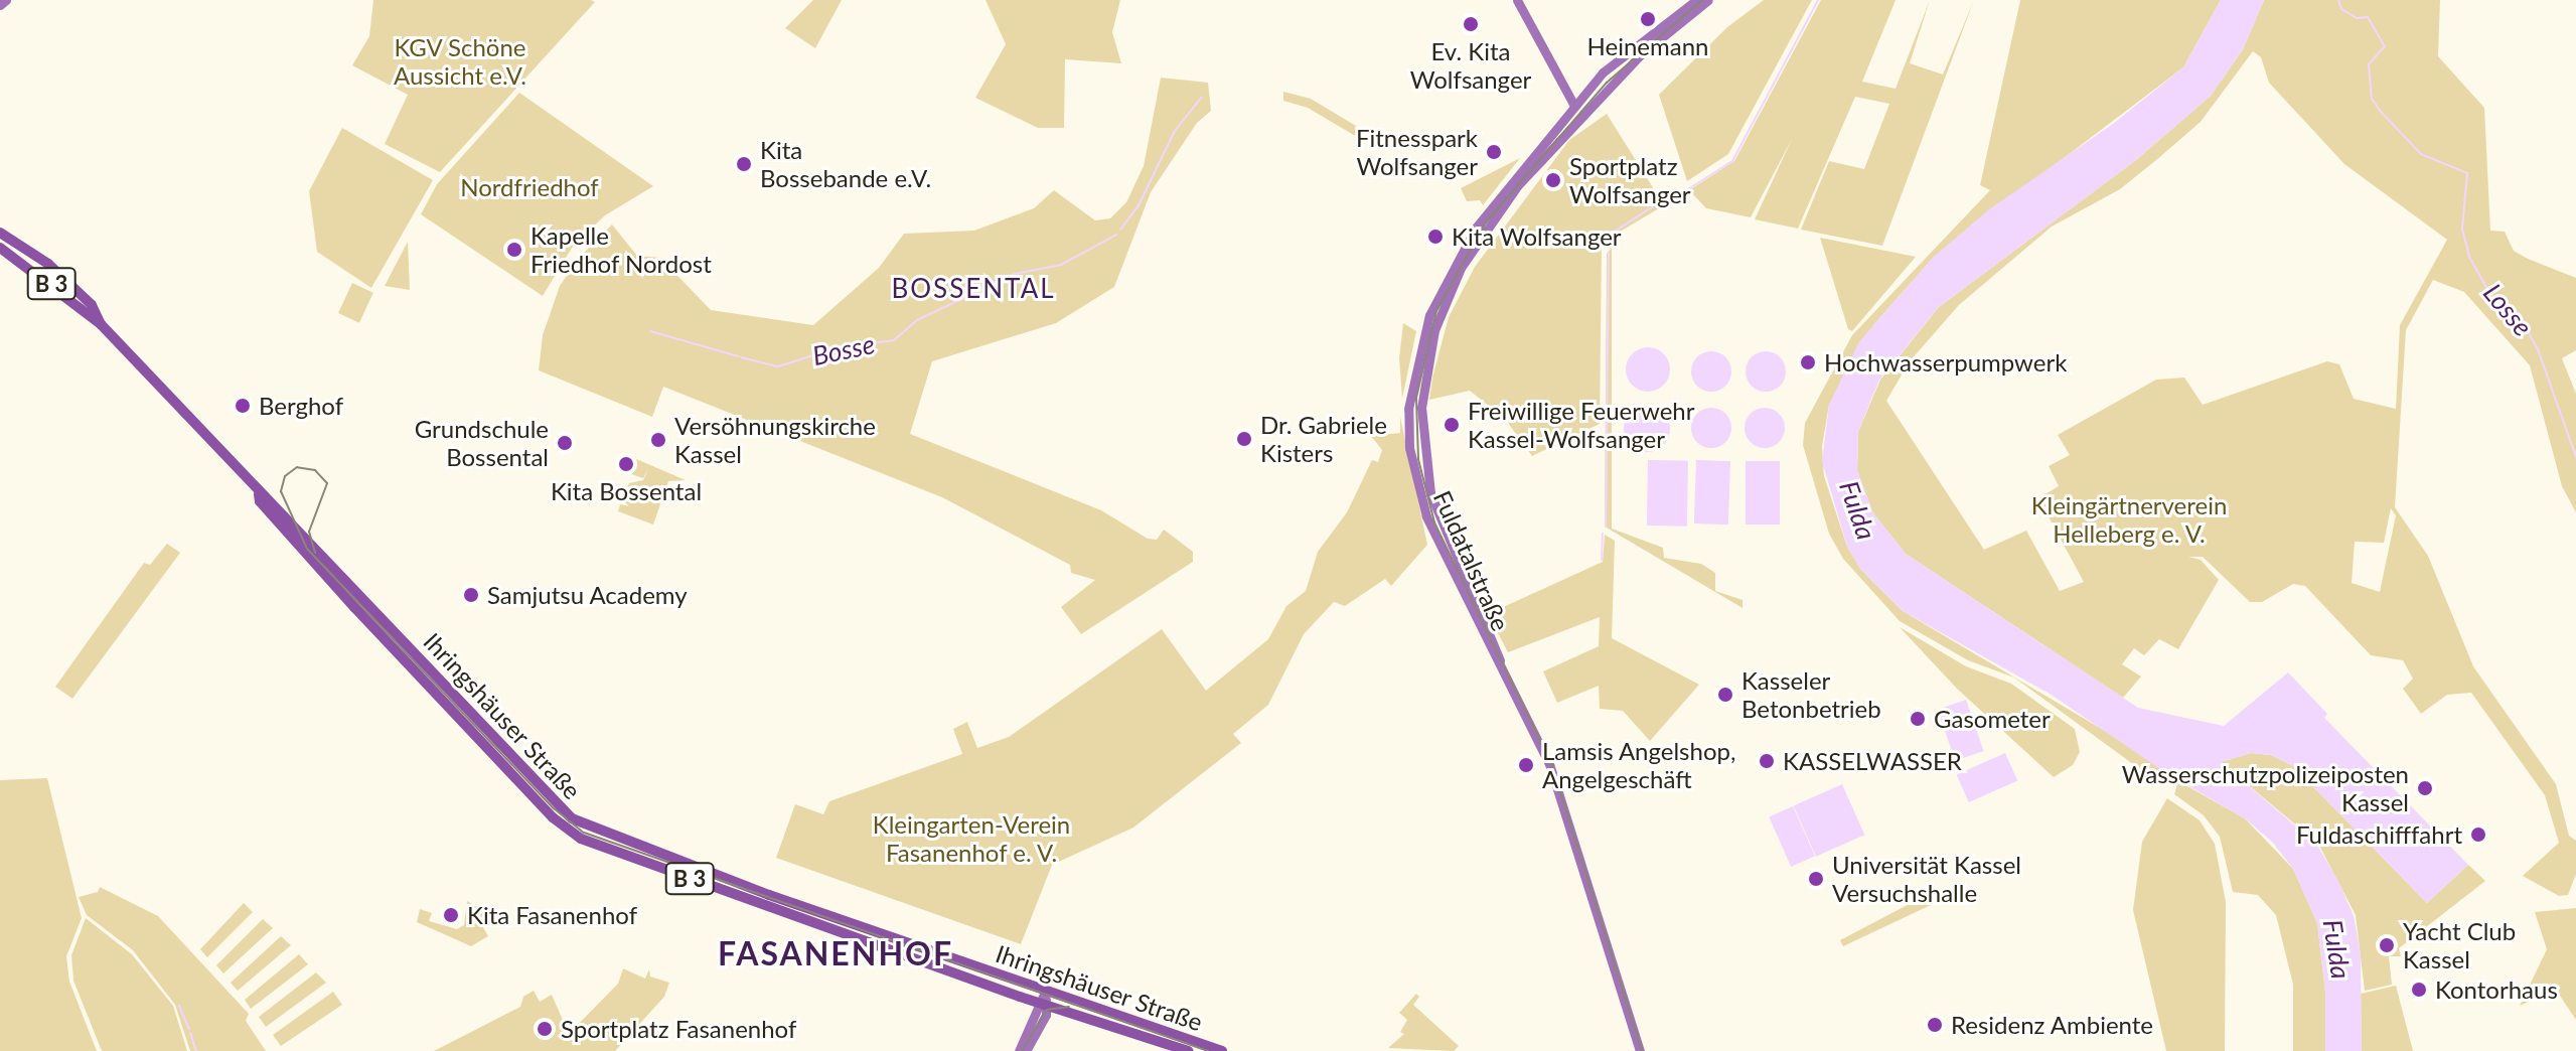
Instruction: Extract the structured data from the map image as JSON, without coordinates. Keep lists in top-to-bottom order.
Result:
{
  "streets": {
    "main road": ["B 3", "Fuldatalstraße", "Ihringshäuser Straße"]
  },
  "districts": ["BOSSENTAL", "FASANENHOF"],
  "water": ["Losse", "Bosse", "Fulda"],
  "parks": [
    "KGV Schöne Aussicht e.V.",
    "Nordfriedhof",
    "Kleingärtnerverein Helleberg e. V.",
    "Kleingarten-Verein Fasanenhof e. V."
  ],
  "places": [
    "Heinemann",
    "Ev. Kita Wolfsanger",
    "Fitnesspark Wolfsanger",
    "Kita Bossebande e.V.",
    "Sportplatz Wolfsanger",
    "Kita Wolfsanger",
    "Kapelle Friedhof Nordost",
    "Hochwasserpumpwerk",
    "Berghof",
    "Freiwillige Feuerwehr Kassel-Wolfsanger",
    "Dr. Gabriele Kisters",
    "Versöhnungskirche Kassel",
    "Grundschule Bossental",
    "Kita Bossental",
    "Samjutsu Academy",
    "Kasseler Betonbetrieb",
    "Gasometer",
    "KASSELWASSER",
    "Lamsis Angelshop, Angelgeschäft",
    "Wasserschutzpolizeiposten Kassel",
    "Fuldaschifffahrt",
    "Universität Kassel Versuchshalle",
    "Kita Fasanenhof",
    "Yacht Club Kassel",
    "Kontorhaus",
    "Residenz Ambiente",
    "Sportplatz Fasanenhof"
  ]
}
